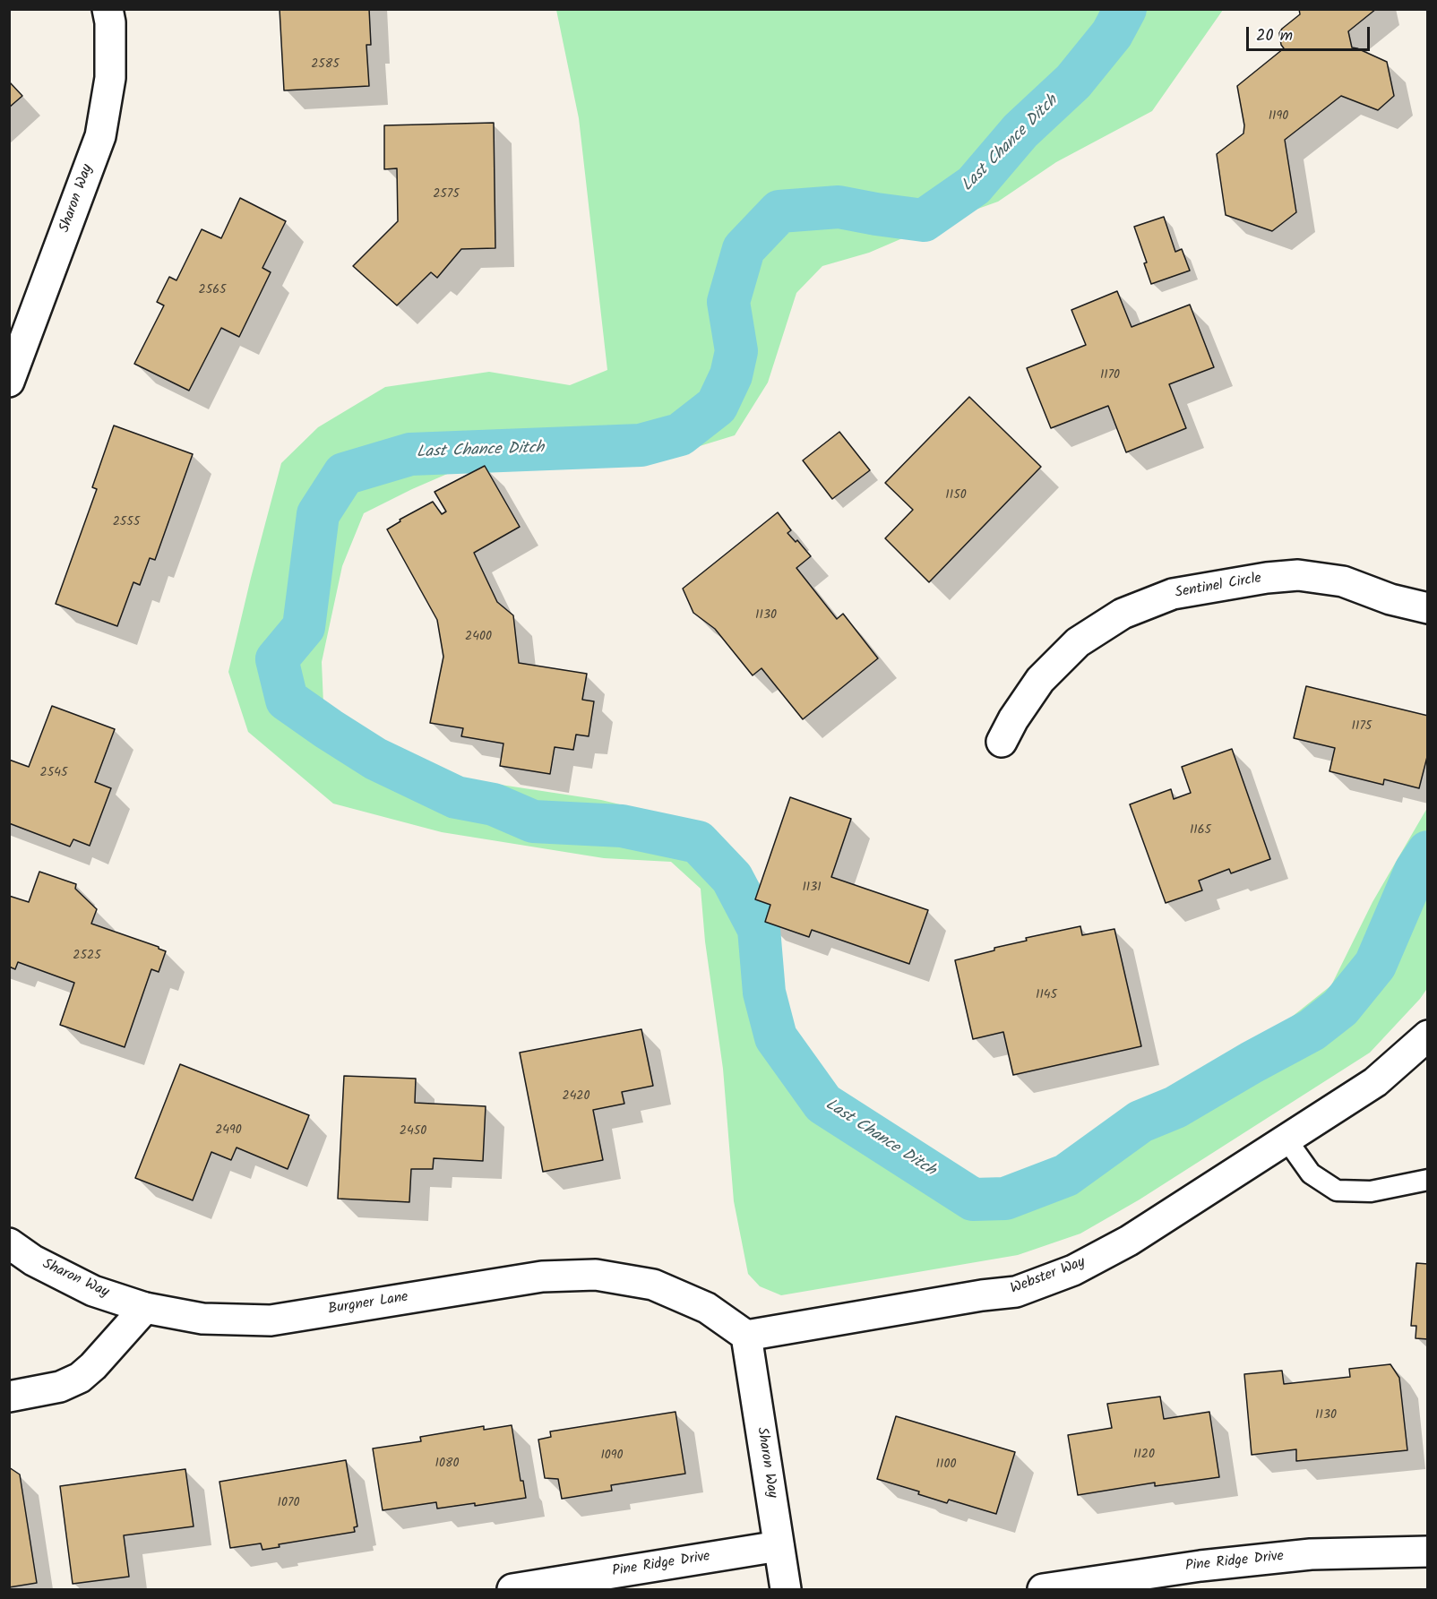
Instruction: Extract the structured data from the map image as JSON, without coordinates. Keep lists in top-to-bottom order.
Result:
{
  "streets": {
    "street": [
      "Sharon Way",
      "Sentinel Circle",
      "Webster Way",
      "Burgner Lane",
      "Pine Ridge Drive"
    ]
  },
  "crossings": [
    ["Sharon Way", "Webster Way"],
    ["Sharon Way", "Burgner Lane"],
    ["Sharon Way", "Pine Ridge Drive"],
    ["Webster Way", "Burgner Lane"]
  ],
  "water": ["Last Chance Ditch"],
  "house_numbers": [
    "2585",
    "1190",
    "2575",
    "2565",
    "1170",
    "1150",
    "2555",
    "1130",
    "2400",
    "1175",
    "2545",
    "1165",
    "1131",
    "2525",
    "1145",
    "2420",
    "2490",
    "2450",
    "1130",
    "1120",
    "1090",
    "1080",
    "1100",
    "1070"
  ],
  "scale_bar": "20 m"
}
